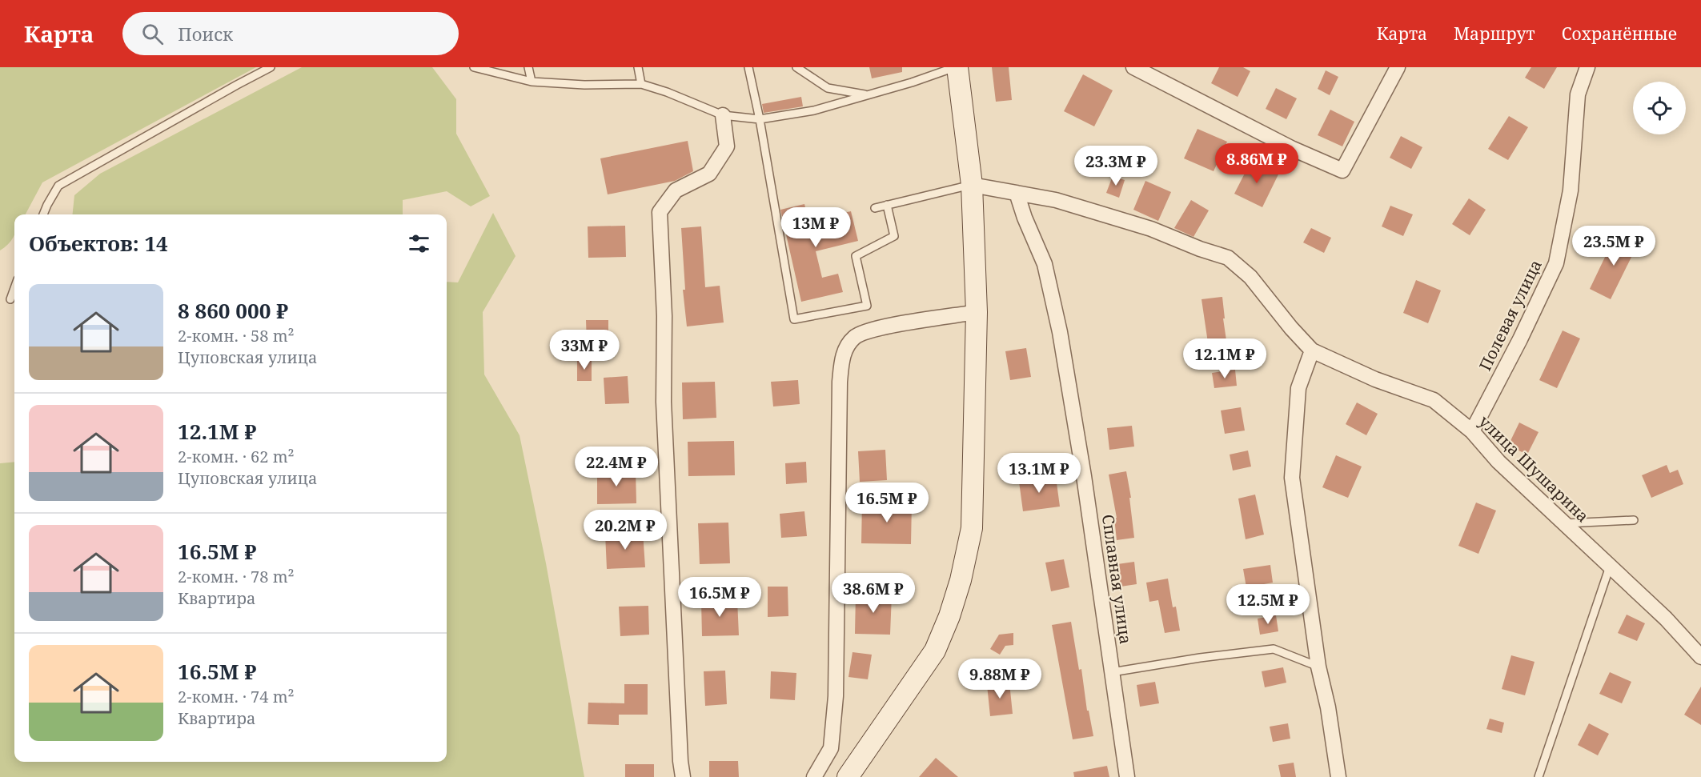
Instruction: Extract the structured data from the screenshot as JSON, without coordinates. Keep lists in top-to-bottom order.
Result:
{
  "streets": {
    "street": ["Полевая улица", "улица Шушарина", "Сплавная улица"]
  },
  "crossings": [
    ["Полевая улица", "улица Шушарина"]
  ],
  "page": {
    "header": "Карта",
    "search": "Поиск",
    "nav": ["Карта", "Маршрут", "Сохранённые"],
    "price": [
      "8.86M ₽",
      "23.3M ₽",
      "13M ₽",
      "23.5M ₽",
      "33M ₽",
      "12.1M ₽",
      "22.4M ₽",
      "13.1M ₽",
      "16.5M ₽",
      "20.2M ₽",
      "38.6M ₽",
      "16.5M ₽",
      "12.5M ₽",
      "9.88M ₽"
    ],
    "heading": "Объектов: 14",
    "list": [
      {
        "name": "8 860 000 ₽",
        "note": "2-комн. · 58 m² · Цуповская улица"
      },
      {
        "name": "12.1M ₽",
        "note": "2-комн. · 62 m² · Цуповская улица"
      },
      {
        "name": "16.5M ₽",
        "note": "2-комн. · 78 m² · Квартира"
      },
      {
        "name": "16.5M ₽",
        "note": "2-комн. · 74 m² · Квартира"
      }
    ]
  }
}
